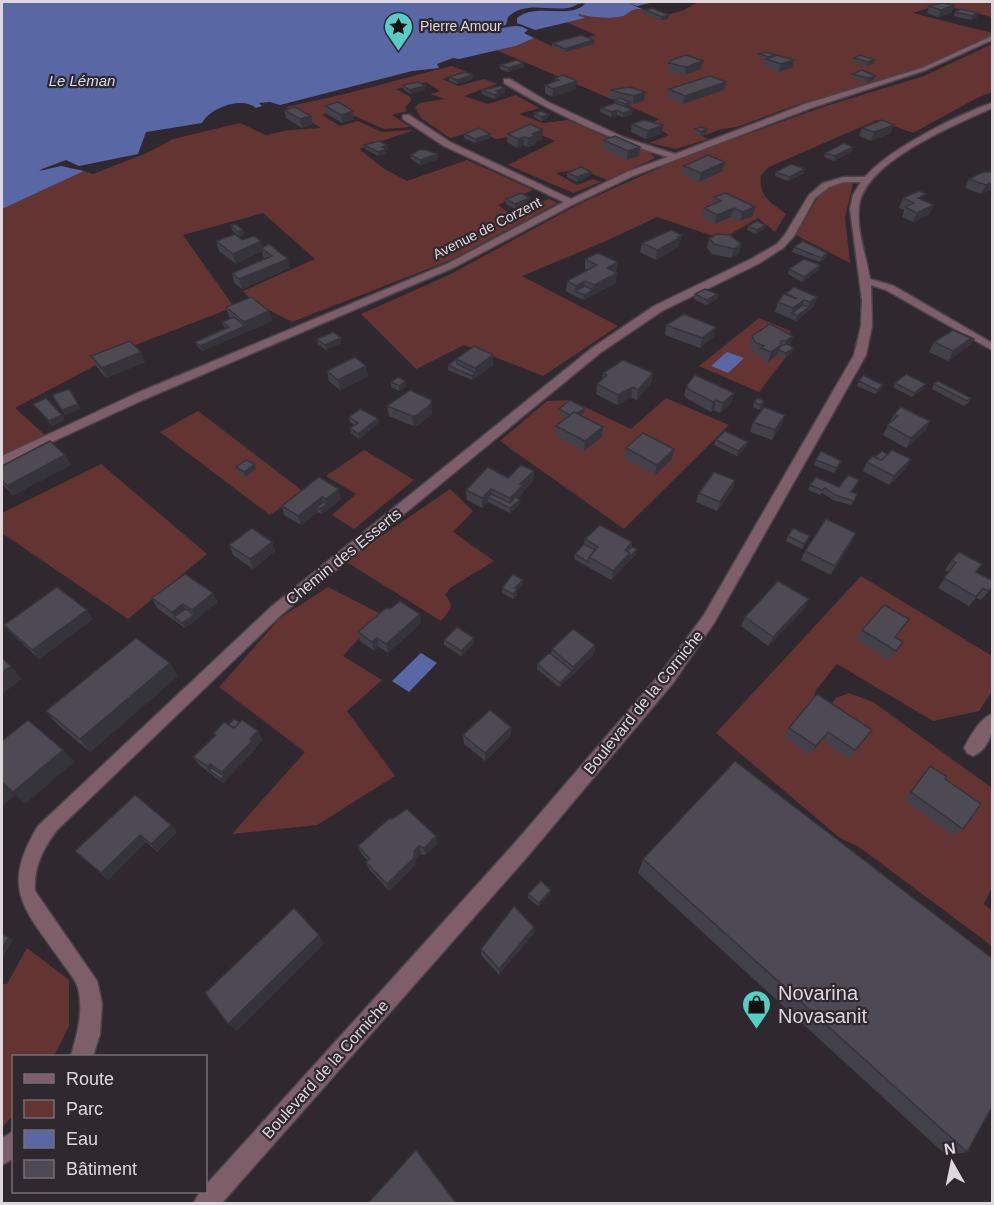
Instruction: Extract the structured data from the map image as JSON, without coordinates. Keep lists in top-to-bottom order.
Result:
{
  "streets": {
    "street": ["Avenue de Corzent", "Chemin des Esserts", "Boulevard de la Corniche"]
  },
  "crossings": [
    ["Chemin des Esserts", "Boulevard de la Corniche"]
  ],
  "water": ["Le Léman"],
  "places": {
    "place": ["Pierre Amour"],
    "shop": ["Novarina Novasanit"]
  },
  "legend": [
    "Route",
    "Parc",
    "Eau",
    "Bâtiment"
  ],
  "north": "top"
}
